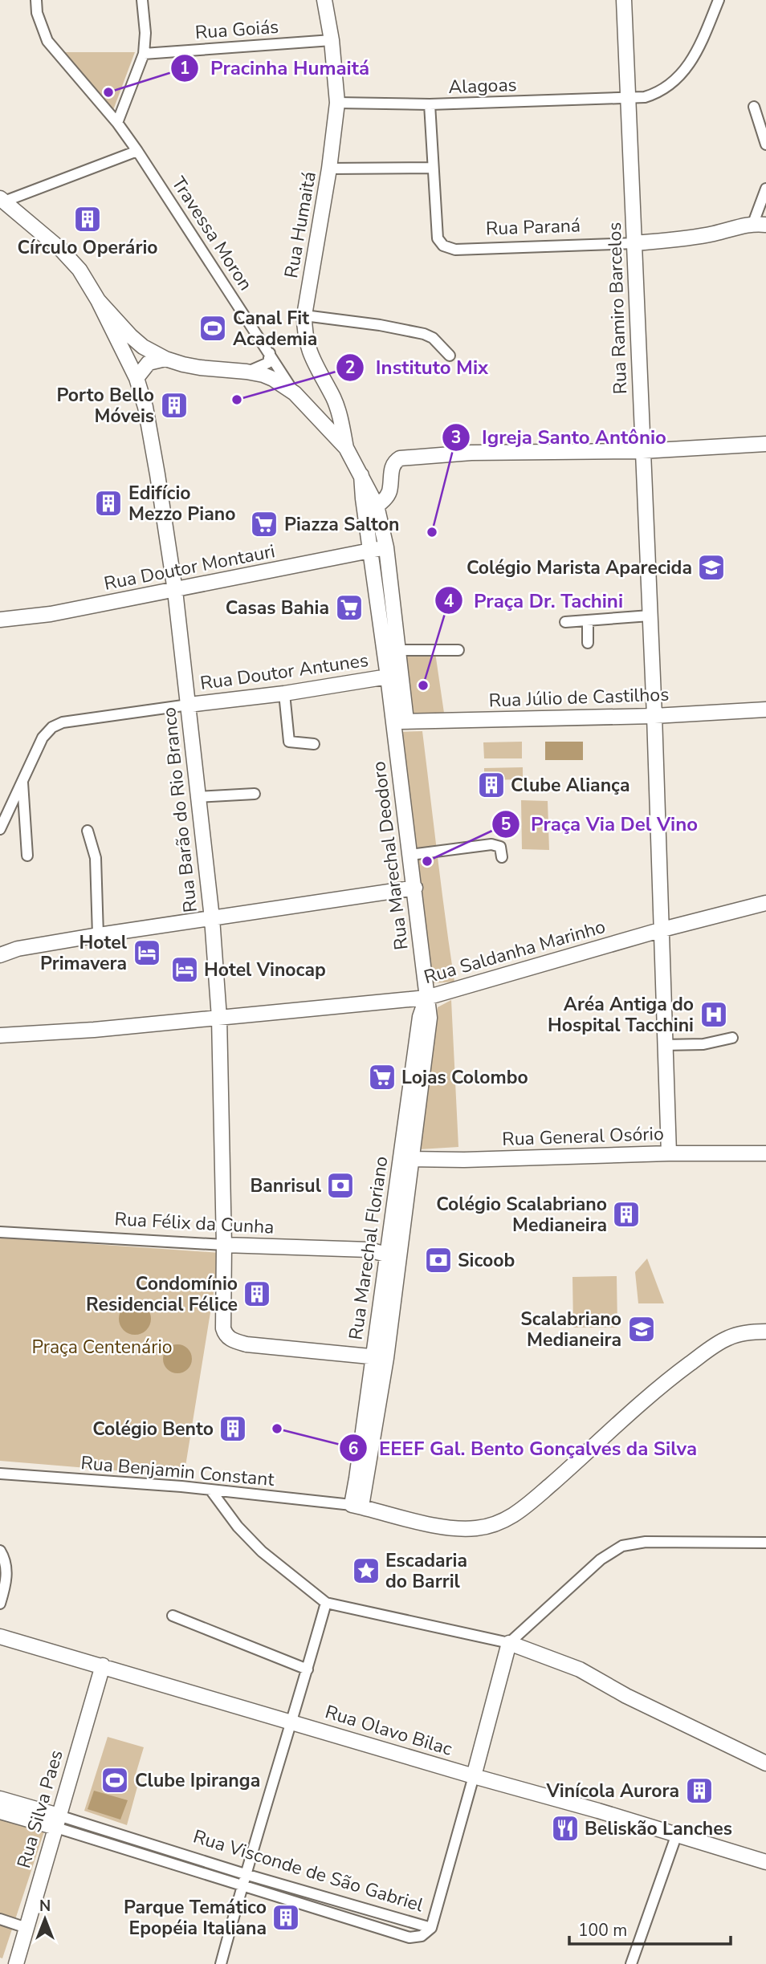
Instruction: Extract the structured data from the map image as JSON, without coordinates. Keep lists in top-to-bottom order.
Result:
{
  "streets": {
    "main road": [
      "Rua Humaitá",
      "Rua Paraná",
      "Rua Ramiro Barcelos",
      "Rua Doutor Montauri",
      "Rua Doutor Antunes",
      "Rua Júlio de Castilhos",
      "Rua Barão do Rio Branco",
      "Rua Marechal Deodoro",
      "Rua Saldanha Marinho",
      "Rua General Osório",
      "Rua Félix da Cunha",
      "Rua Marechal Floriano",
      "Rua Olavo Bilac",
      "Rua Silva Paes",
      "Rua Visconde de São Gabriel"
    ],
    "street": [
      "Rua Goiás",
      "Alagoas",
      "Travessa Moron",
      "Rua Benjamin Constant"
    ]
  },
  "crossings": [
    ["Rua Goiás", "Rua Humaitá"],
    ["Alagoas", "Rua Humaitá"],
    ["Alagoas", "Rua Paraná"],
    ["Alagoas", "Rua Ramiro Barcelos"],
    ["Rua Humaitá", "Rua Marechal Deodoro"],
    ["Rua Paraná", "Rua Ramiro Barcelos"],
    ["Travessa Moron", "Rua Marechal Deodoro"],
    ["Rua Ramiro Barcelos", "Rua Júlio de Castilhos"],
    ["Rua Ramiro Barcelos", "Rua Saldanha Marinho"],
    ["Rua Ramiro Barcelos", "Rua General Osório"],
    ["Rua Doutor Montauri", "Rua Barão do Rio Branco"],
    ["Rua Doutor Montauri", "Rua Marechal Deodoro"],
    ["Rua Doutor Antunes", "Rua Barão do Rio Branco"],
    ["Rua Doutor Antunes", "Rua Marechal Deodoro"],
    ["Rua Júlio de Castilhos", "Rua Marechal Deodoro"],
    ["Rua Barão do Rio Branco", "Rua Marechal Deodoro"],
    ["Rua Barão do Rio Branco", "Rua Saldanha Marinho"],
    ["Rua Barão do Rio Branco", "Rua Félix da Cunha"],
    ["Rua Barão do Rio Branco", "Rua Marechal Floriano"],
    ["Rua Marechal Deodoro", "Rua Saldanha Marinho"],
    ["Rua Marechal Deodoro", "Rua Marechal Floriano"],
    ["Rua Saldanha Marinho", "Rua Marechal Floriano"],
    ["Rua General Osório", "Rua Marechal Floriano"],
    ["Rua Félix da Cunha", "Rua Marechal Floriano"],
    ["Rua Marechal Floriano", "Rua Benjamin Constant"],
    ["Rua Olavo Bilac", "Rua Silva Paes"],
    ["Rua Silva Paes", "Rua Visconde de São Gabriel"]
  ],
  "parks": ["Praça Centenário"],
  "places": {
    "other": [
      "Pracinha Humaitá",
      "Instituto Mix",
      "Igreja Santo Antônio",
      "Praça Dr. Tachini",
      "Praça Via Del Vino",
      "EEEF Gal. Bento Gonçalves da Silva"
    ],
    "building": [
      "Círculo Operário",
      "Porto Bello Móveis",
      "Edifício Mezzo Piano",
      "Clube Aliança",
      "Colégio Scalabriano Medianeira",
      "Condomínio Residencial Félice",
      "Colégio Bento",
      "Vinícola Aurora",
      "Parque Temático Epopéia Italiana"
    ],
    "sports": ["Canal Fit Academia", "Clube Ipiranga"],
    "supermarket": ["Piazza Salton", "Casas Bahia", "Lojas Colombo"],
    "school or university": ["Colégio Marista Aparecida", "Scalabriano Medianeira"],
    "hotel": ["Hotel Primavera", "Hotel Vinocap"],
    "hospital": ["Aréa Antiga do Hospital Tacchini"],
    "bank": ["Banrisul", "Sicoob"],
    "place": ["Escadaria do Barril"],
    "restaurant": ["Beliskão Lanches"]
  },
  "scale_bar": "100 m",
  "north": "top"
}
